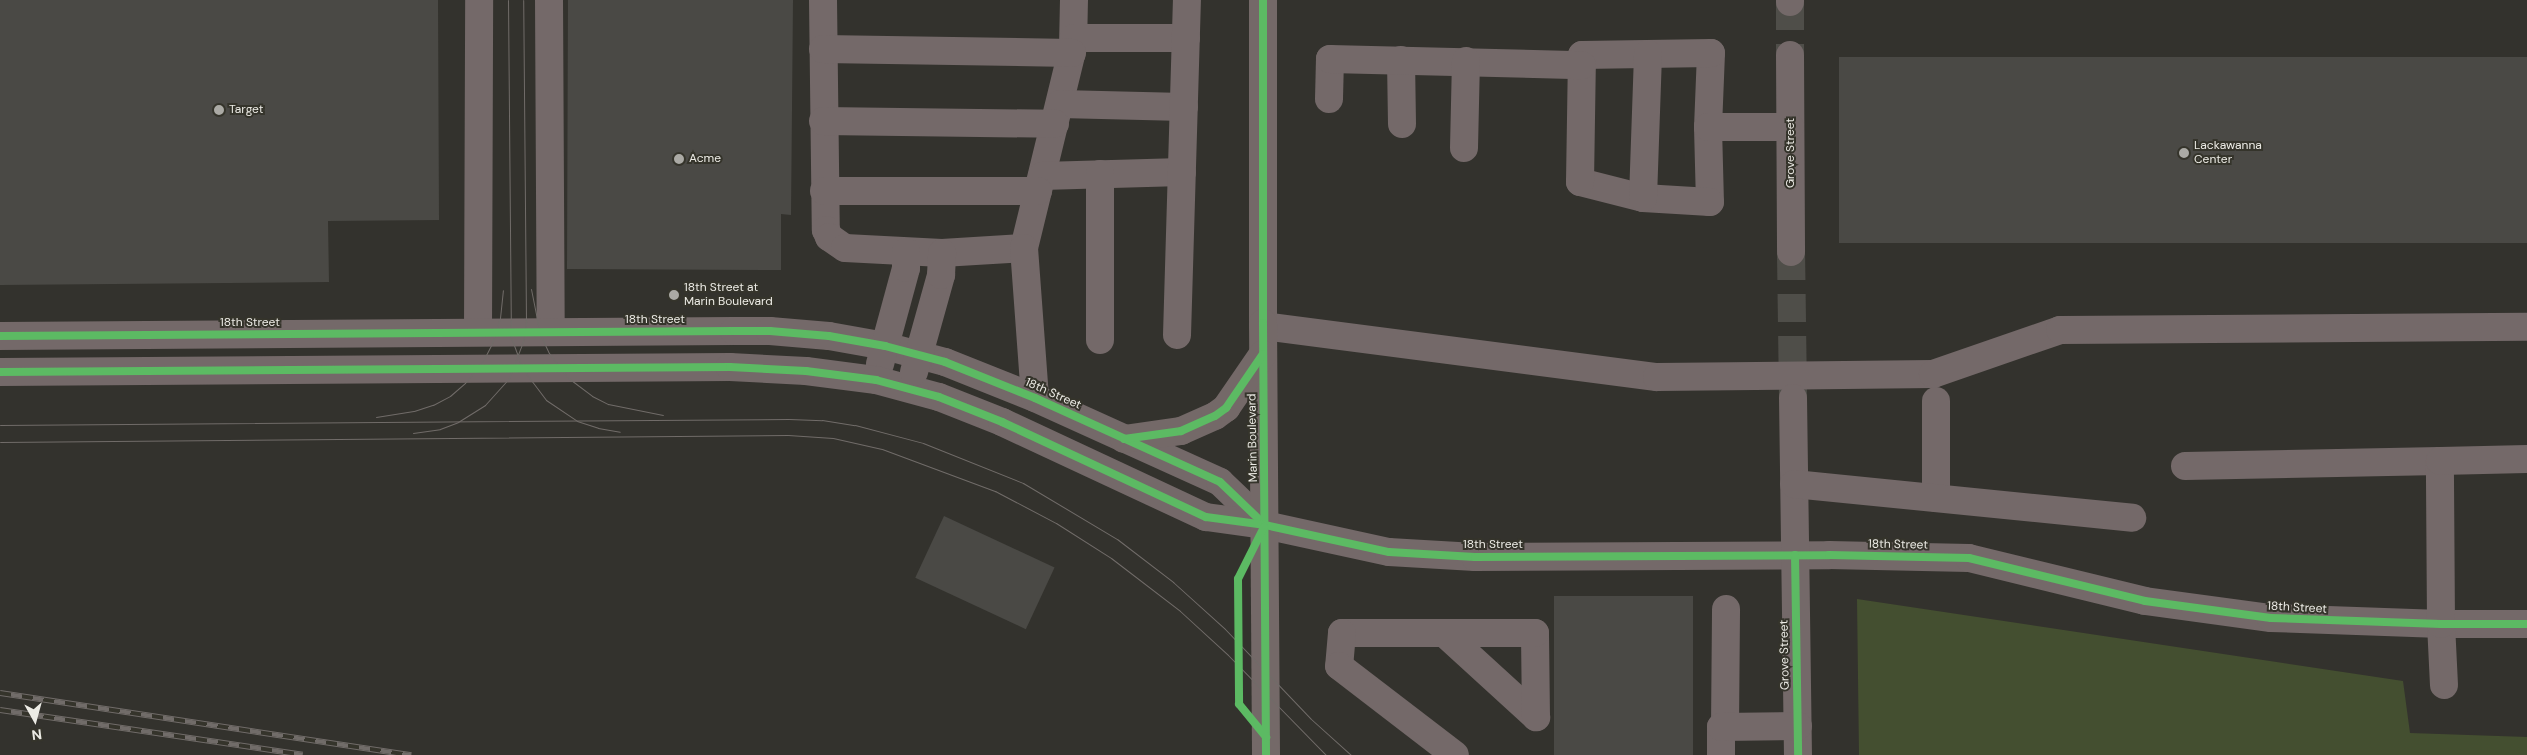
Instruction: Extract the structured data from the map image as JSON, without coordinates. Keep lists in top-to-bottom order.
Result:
{
  "streets": {
    "main road": ["Marin Boulevard"],
    "street": ["Grove Street", "18th Street"]
  },
  "crossings": [
    ["Grove Street", "18th Street"],
    ["18th Street", "Marin Boulevard"]
  ],
  "places": [
    "Target",
    "Lackawanna Center",
    "Acme",
    "18th Street at Marin Boulevard"
  ],
  "north": "bottom"
}
